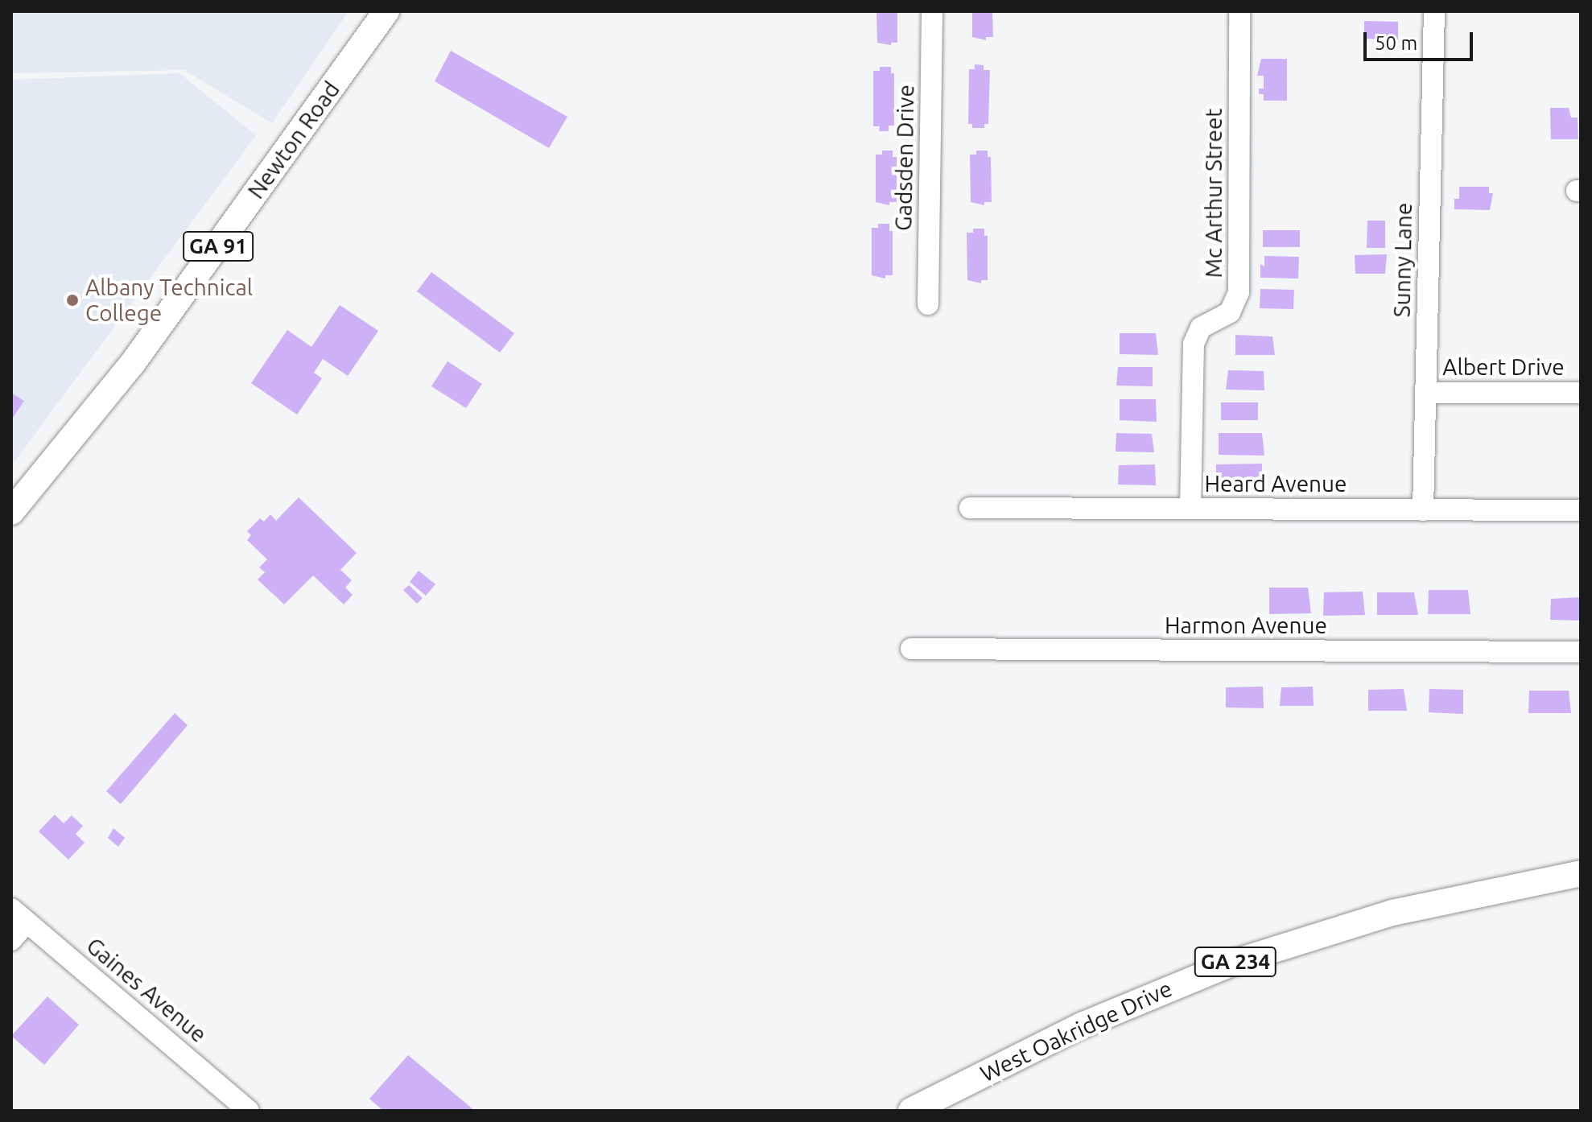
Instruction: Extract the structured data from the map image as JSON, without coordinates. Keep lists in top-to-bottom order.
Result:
{
  "streets": {
    "main road": [
      "Newton Road",
      "GA 91",
      "GA 234",
      "West Oakridge Drive"
    ],
    "street": [
      "Gadsden Drive",
      "Mc Arthur Street",
      "Sunny Lane",
      "Albert Drive",
      "Heard Avenue",
      "Harmon Avenue",
      "Gaines Avenue"
    ]
  },
  "crossings": [
    ["Mc Arthur Street", "Heard Avenue"],
    ["Sunny Lane", "Albert Drive"],
    ["Sunny Lane", "Heard Avenue"]
  ],
  "places": ["Albany Technical College"],
  "scale_bar": "50 m"
}
